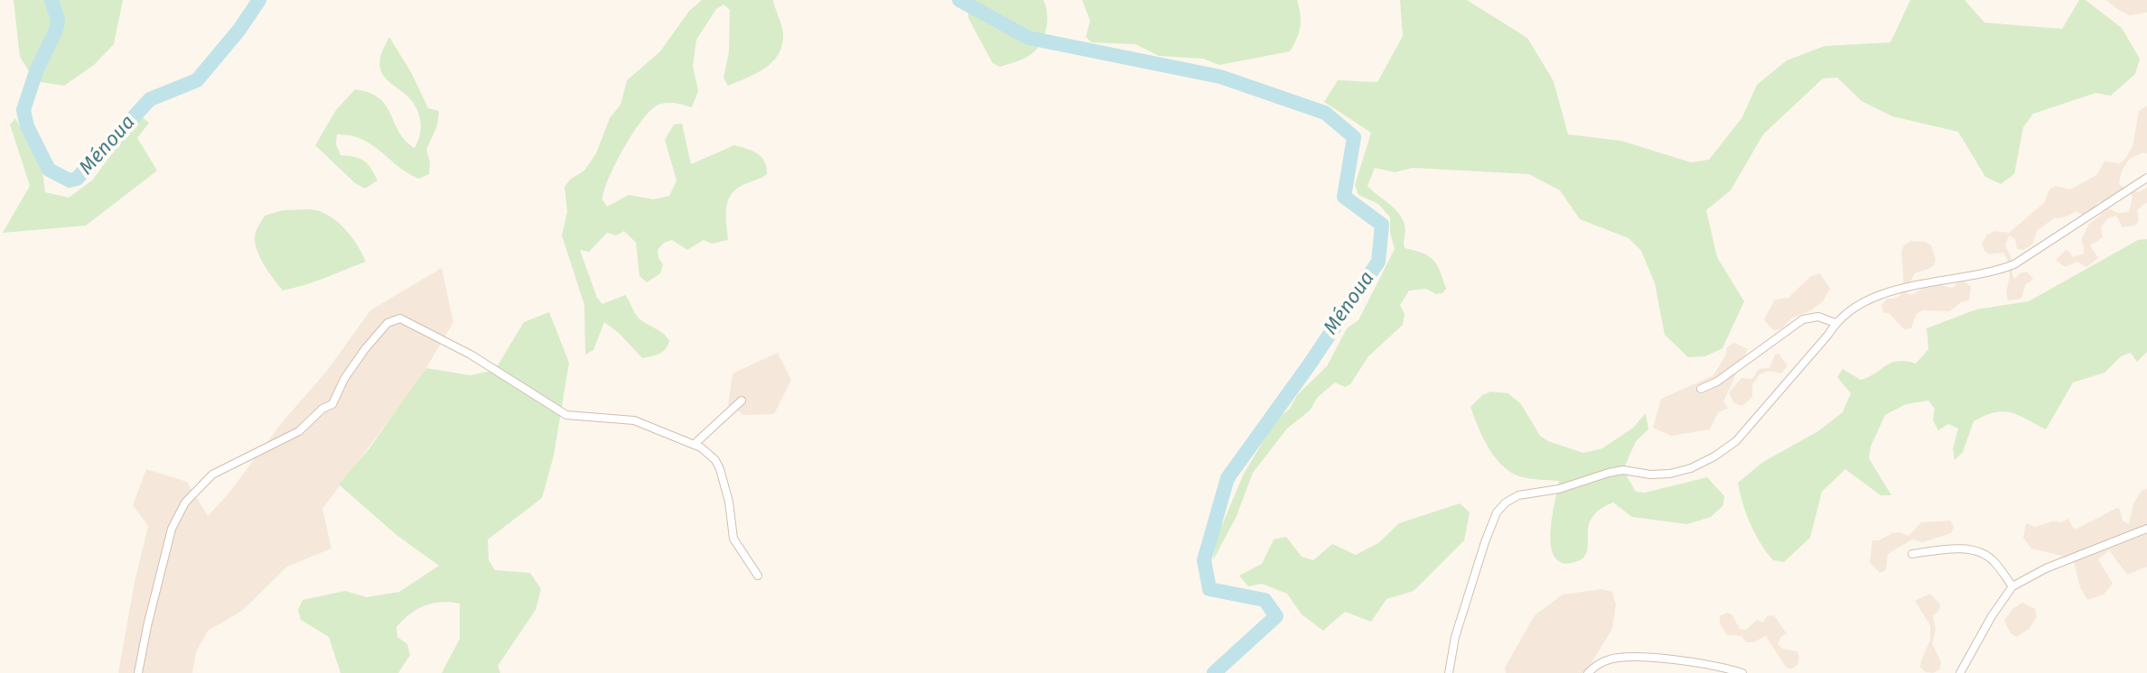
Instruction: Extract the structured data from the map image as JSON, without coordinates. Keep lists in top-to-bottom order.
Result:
{
  "water": ["Ménoua"]
}
